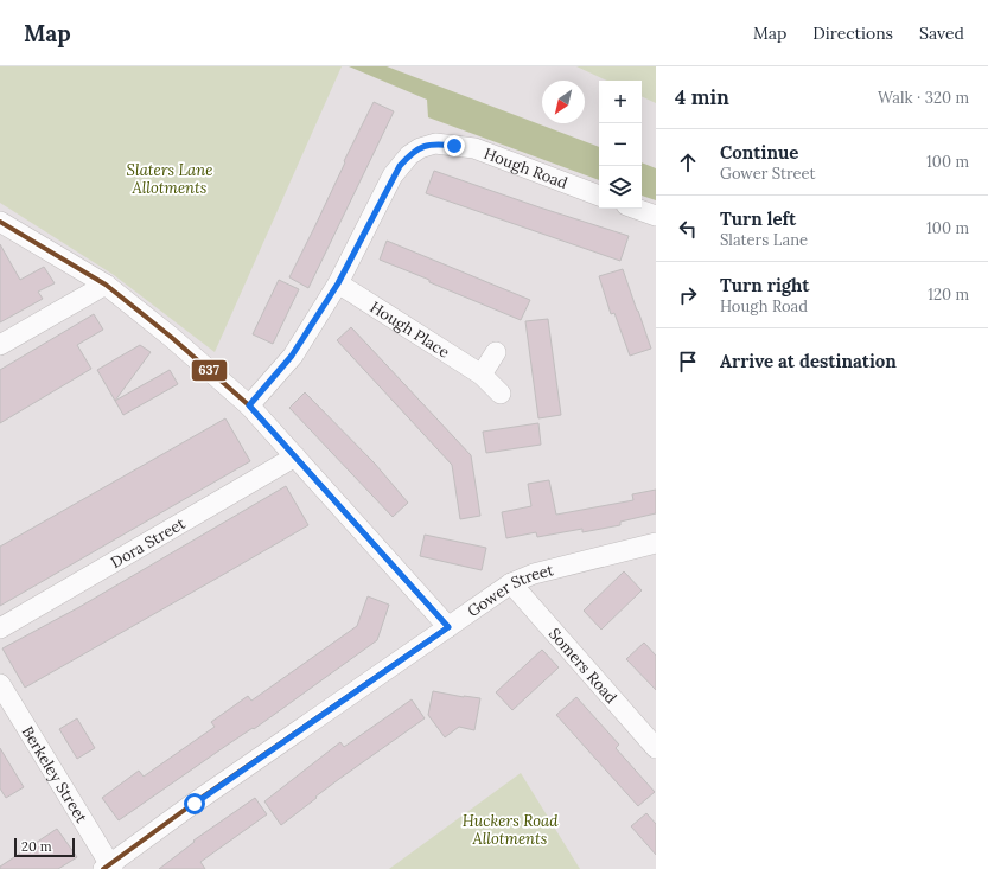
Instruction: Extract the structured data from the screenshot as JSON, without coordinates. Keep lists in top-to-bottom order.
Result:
{
  "streets": {
    "street": [
      "Hough Road",
      "Hough Place",
      "Dora Street",
      "Gower Street",
      "Somers Road",
      "Berkeley Street"
    ]
  },
  "crossings": [
    ["Hough Road", "Hough Place"],
    ["Gower Street", "Somers Road"],
    ["Gower Street", "Berkeley Street"]
  ],
  "parks": ["Slaters Lane Allotments", "Huckers Road Allotments"],
  "lines": ["transit line 637"],
  "scale_bar": "20 m",
  "north": "bottom left",
  "page": {
    "header": "Map",
    "nav": ["Map", "Directions", "Saved"],
    "heading": ["4 min", "Walk · 320 m"],
    "map_buttons": ["+", "−"],
    "list": [
      ["Continue", "Gower Street", "100 m"],
      ["Turn left", "Slaters Lane", "100 m"],
      ["Turn right", "Hough Road", "120 m"],
      "Arrive at destination"
    ],
    "scale": "20 m"
  }
}
